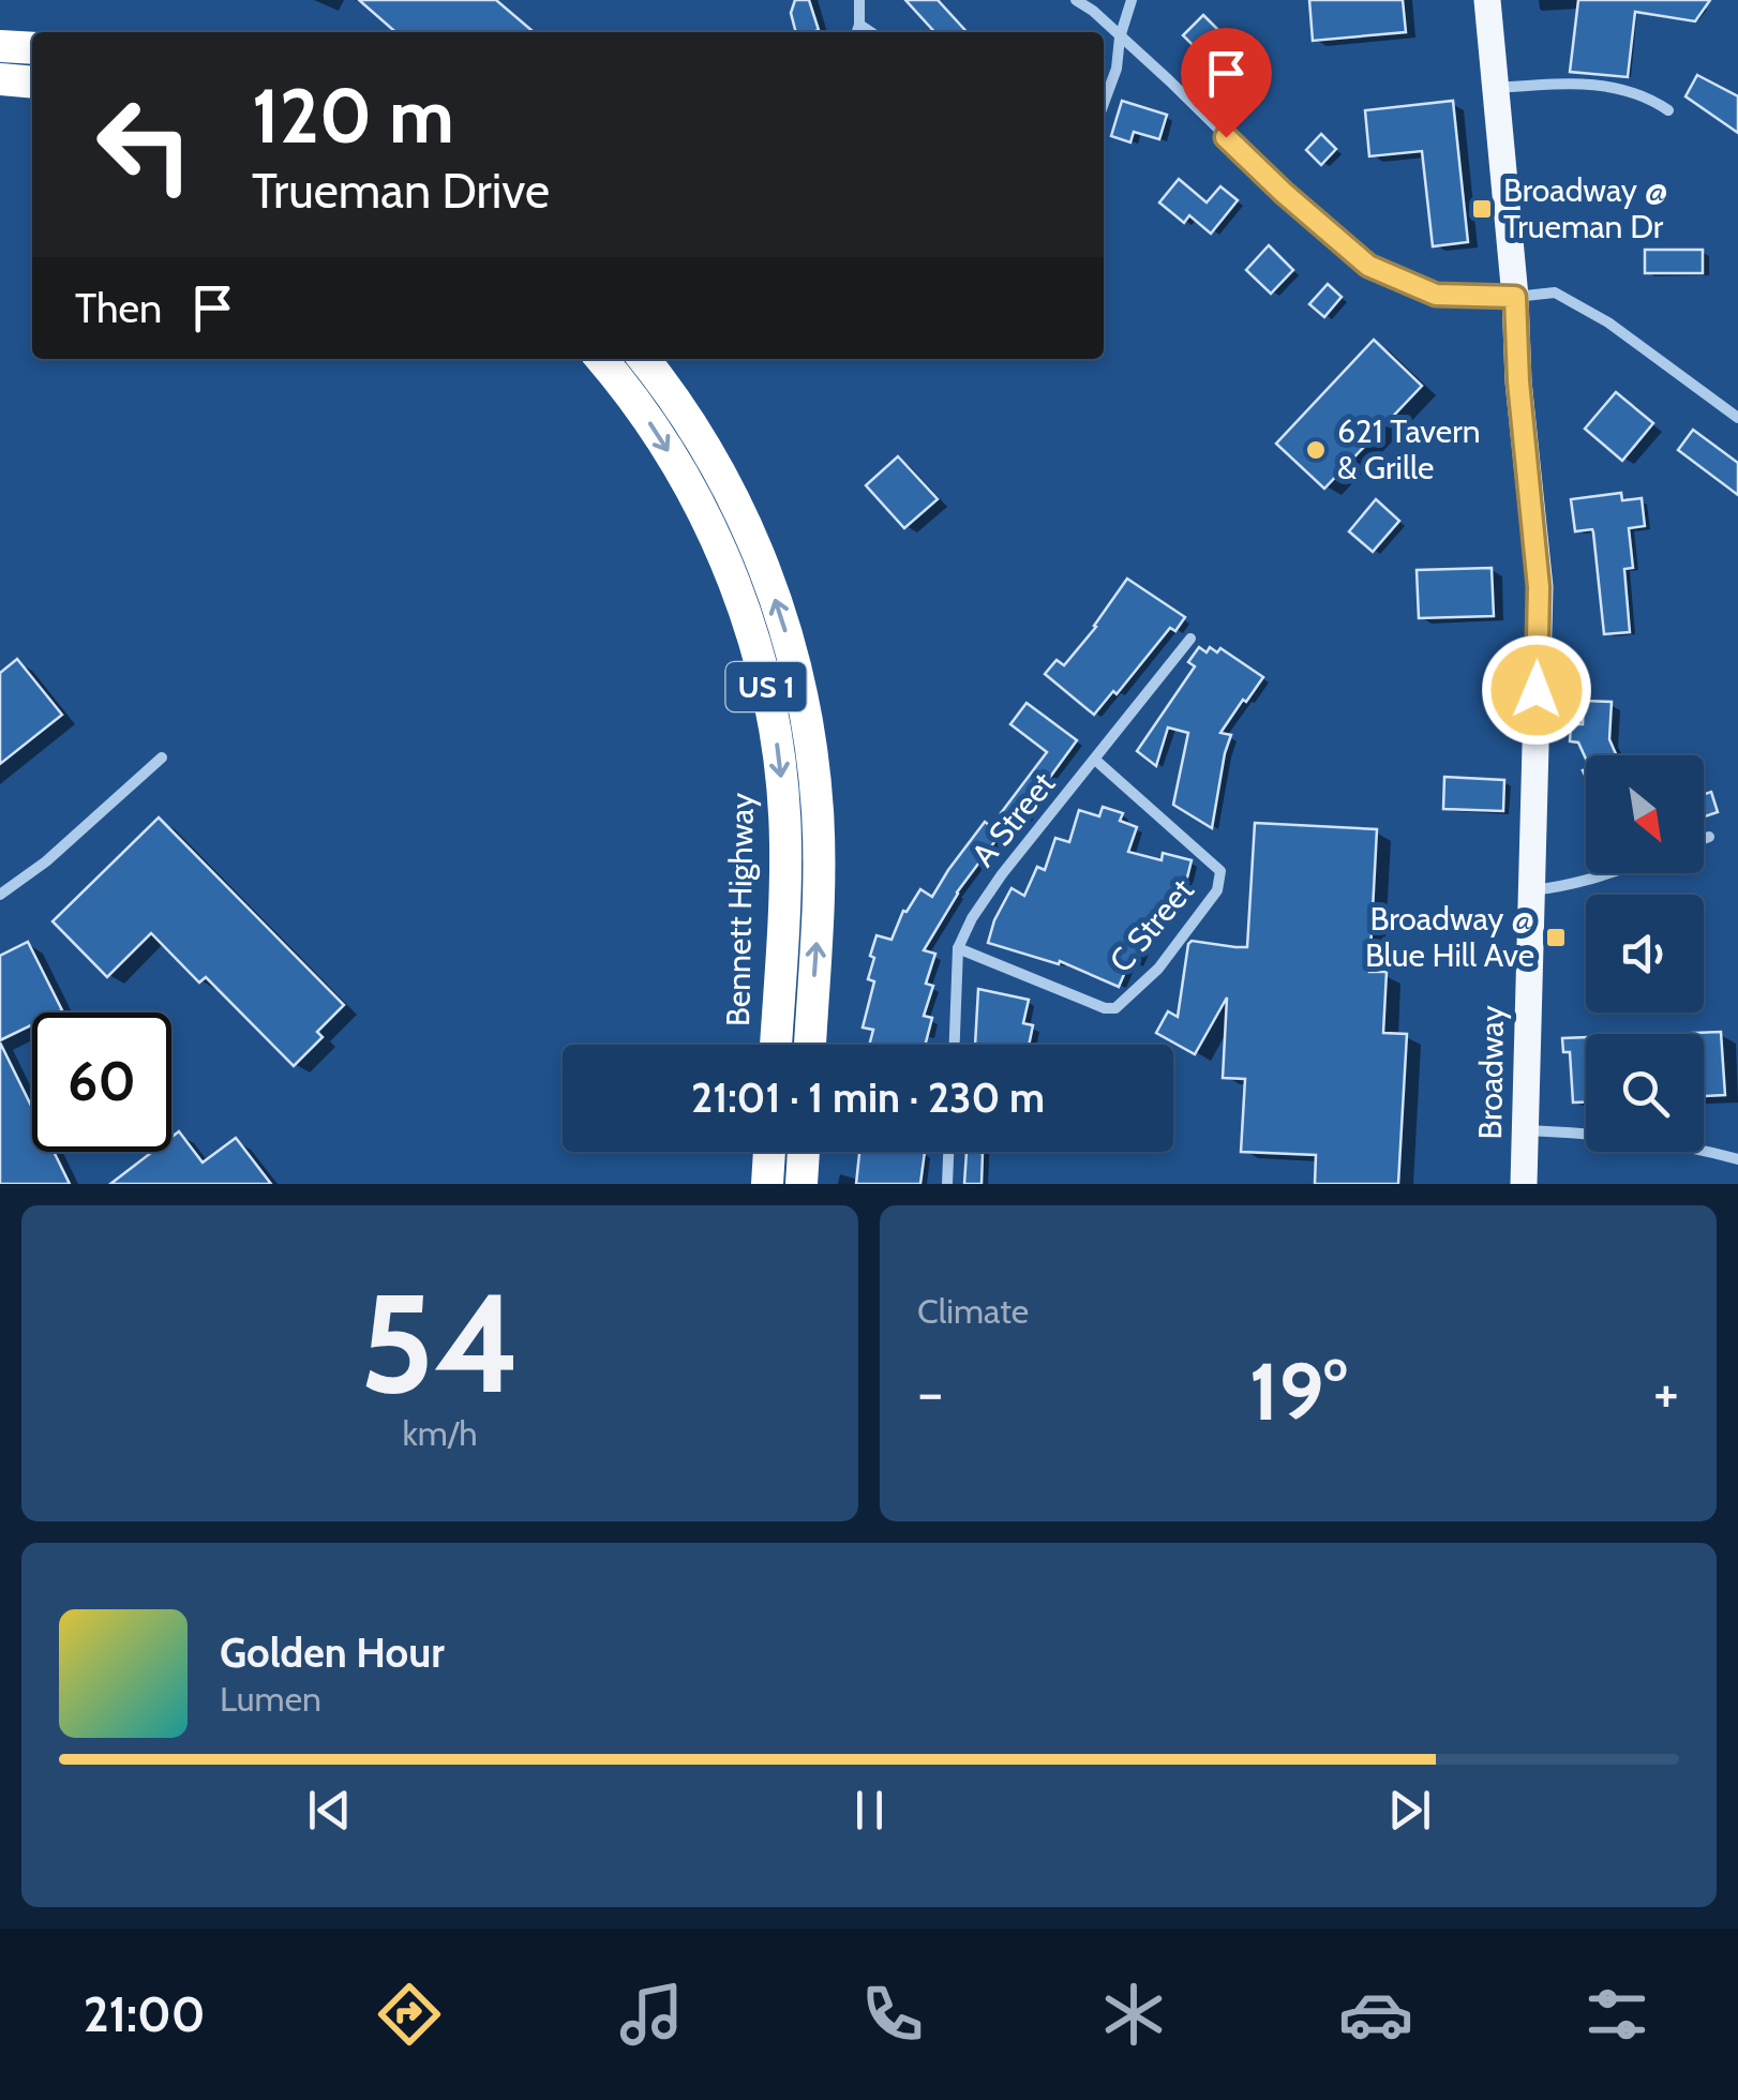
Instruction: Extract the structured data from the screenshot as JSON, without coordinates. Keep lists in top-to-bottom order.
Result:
{
  "streets": {
    "highway": ["US 1", "Bennett Highway"],
    "main road": ["Broadway"],
    "street": ["A Street", "C Street"]
  },
  "crossings": [
    ["A Street", "C Street"]
  ],
  "places": {
    "transit": ["Broadway @ Trueman Dr", "Broadway @ Blue Hill Ave"],
    "other": ["621 Tavern & Grille"]
  },
  "north": "bottom right",
  "page": {
    "turn": ["120 m", "Trueman Drive"],
    "then": "Then",
    "limit": "60",
    "trip": "21:01 · 1 min · 230 m",
    "tile": [
      ["54", "km/h"],
      "Climate"
    ],
    "heat": ["−", "19°", "+"],
    "song": ["Golden Hour", "Lumen"],
    "tabs": "21:00"
  }
}
